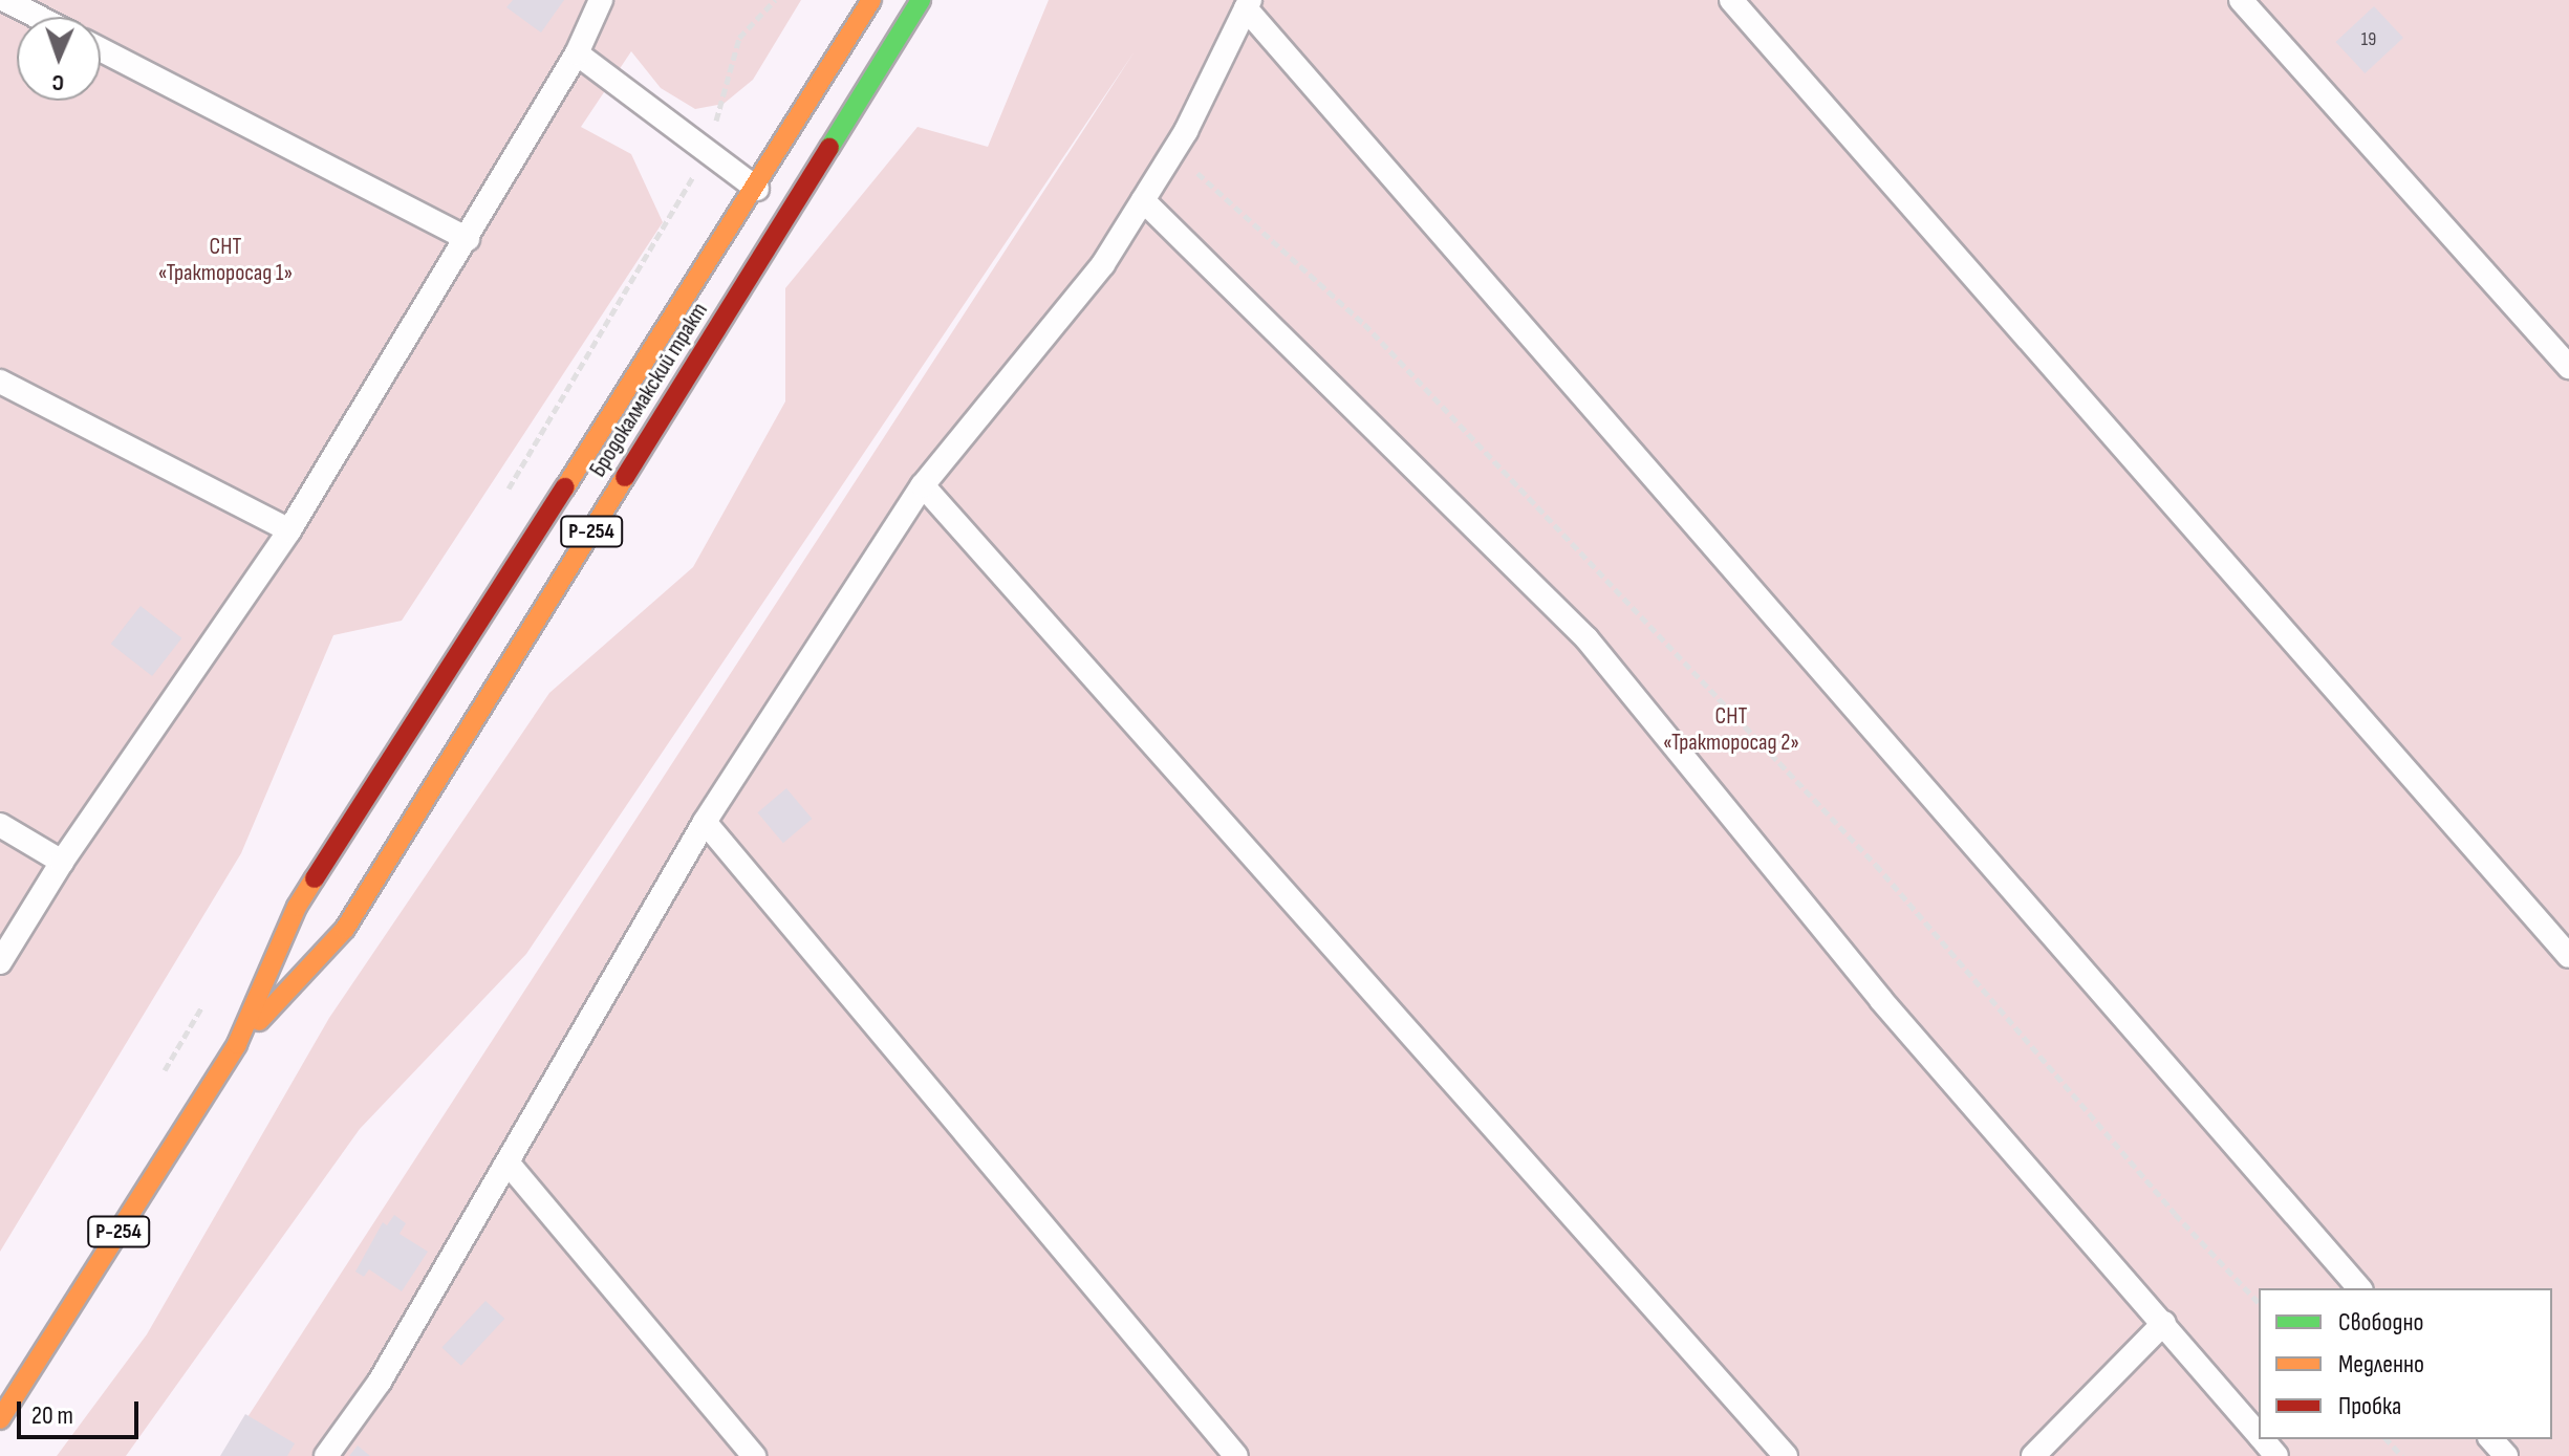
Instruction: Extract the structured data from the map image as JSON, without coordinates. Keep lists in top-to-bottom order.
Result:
{
  "streets": {
    "main road": ["Бродокалмакский тракт", "Р-254"]
  },
  "parks": ["СНТ «Тракторосад 1»", "СНТ «Тракторосад 2»"],
  "house_numbers": ["19"],
  "legend": ["Свободно", "Медленно", "Пробка"],
  "scale_bar": "20 m",
  "north": "bottom"
}
